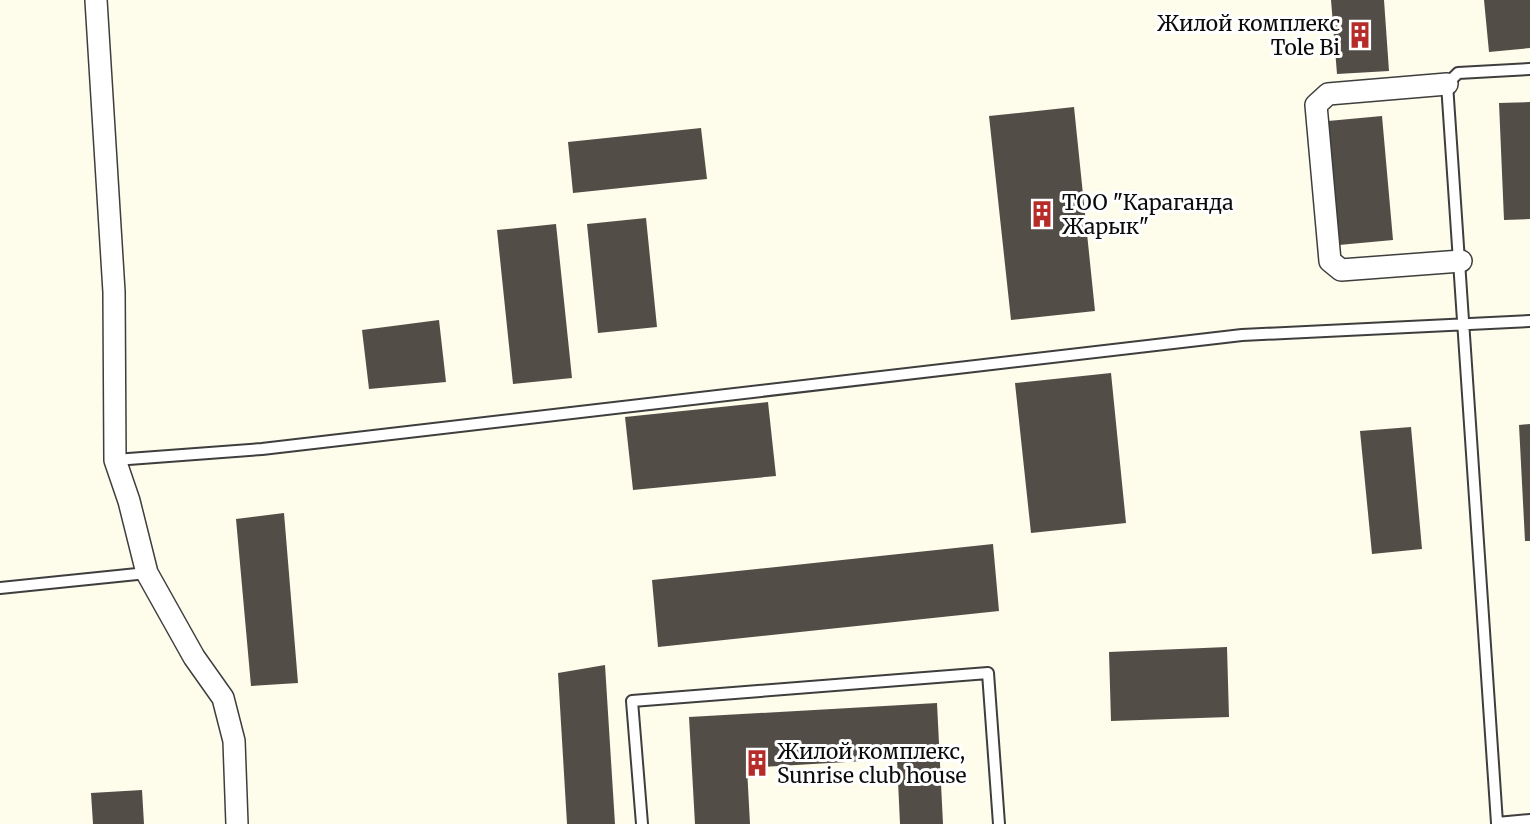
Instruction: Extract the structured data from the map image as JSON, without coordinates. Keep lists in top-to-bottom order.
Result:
{
  "places": {
    "building": ["Жилой комплекс Tole Bi", "ТОО \"Караганда Жарык\"", "Жилой комплекс, Sunrise club house"]
  }
}
